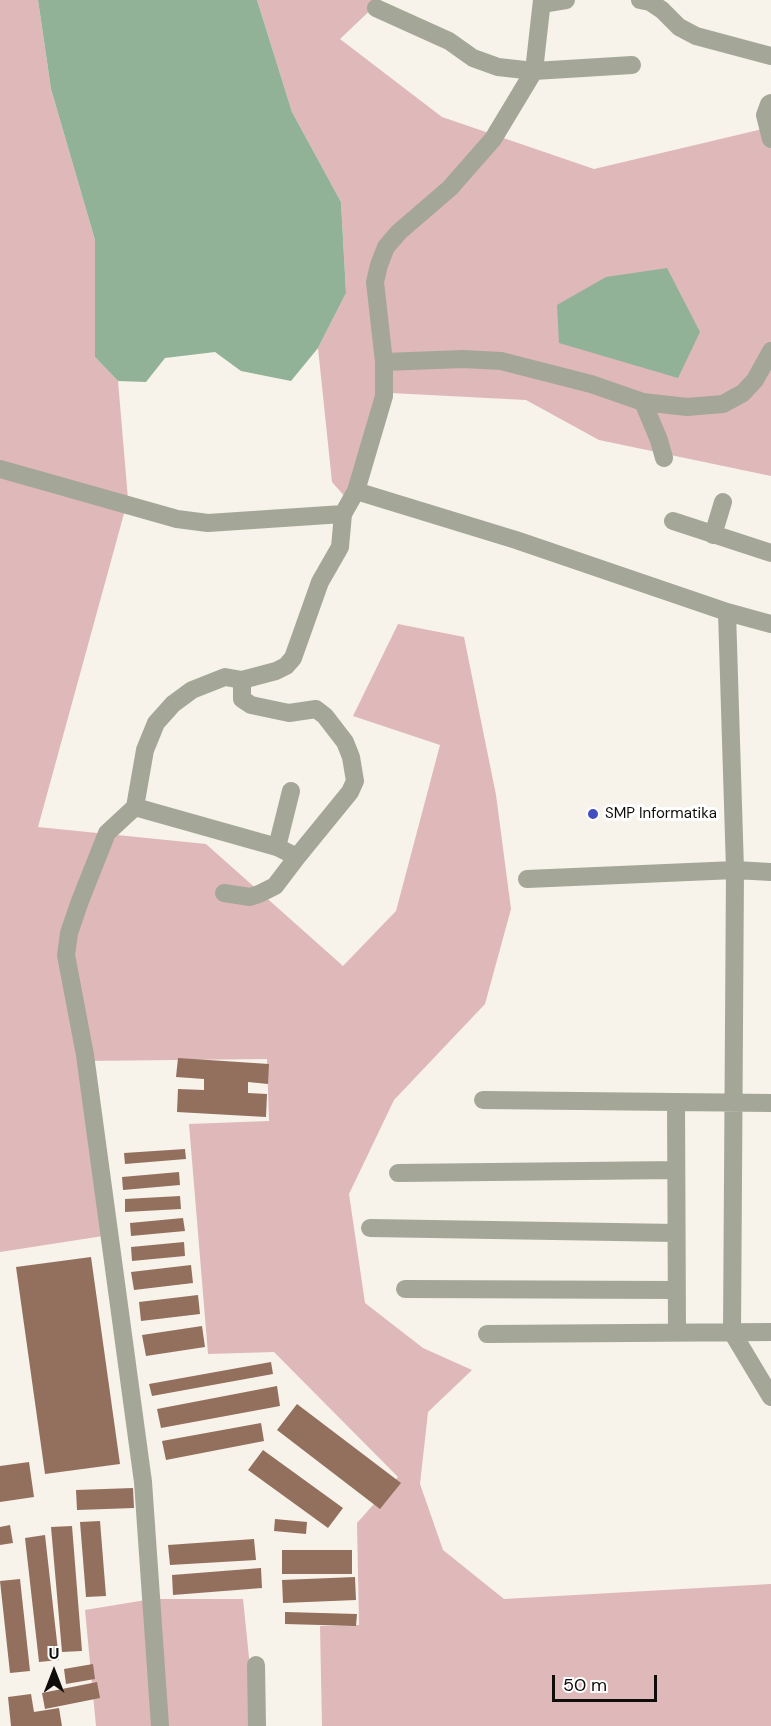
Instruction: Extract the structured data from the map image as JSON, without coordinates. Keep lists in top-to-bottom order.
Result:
{
  "places": ["SMP Informatika"],
  "scale_bar": "50 m",
  "north": "top"
}
